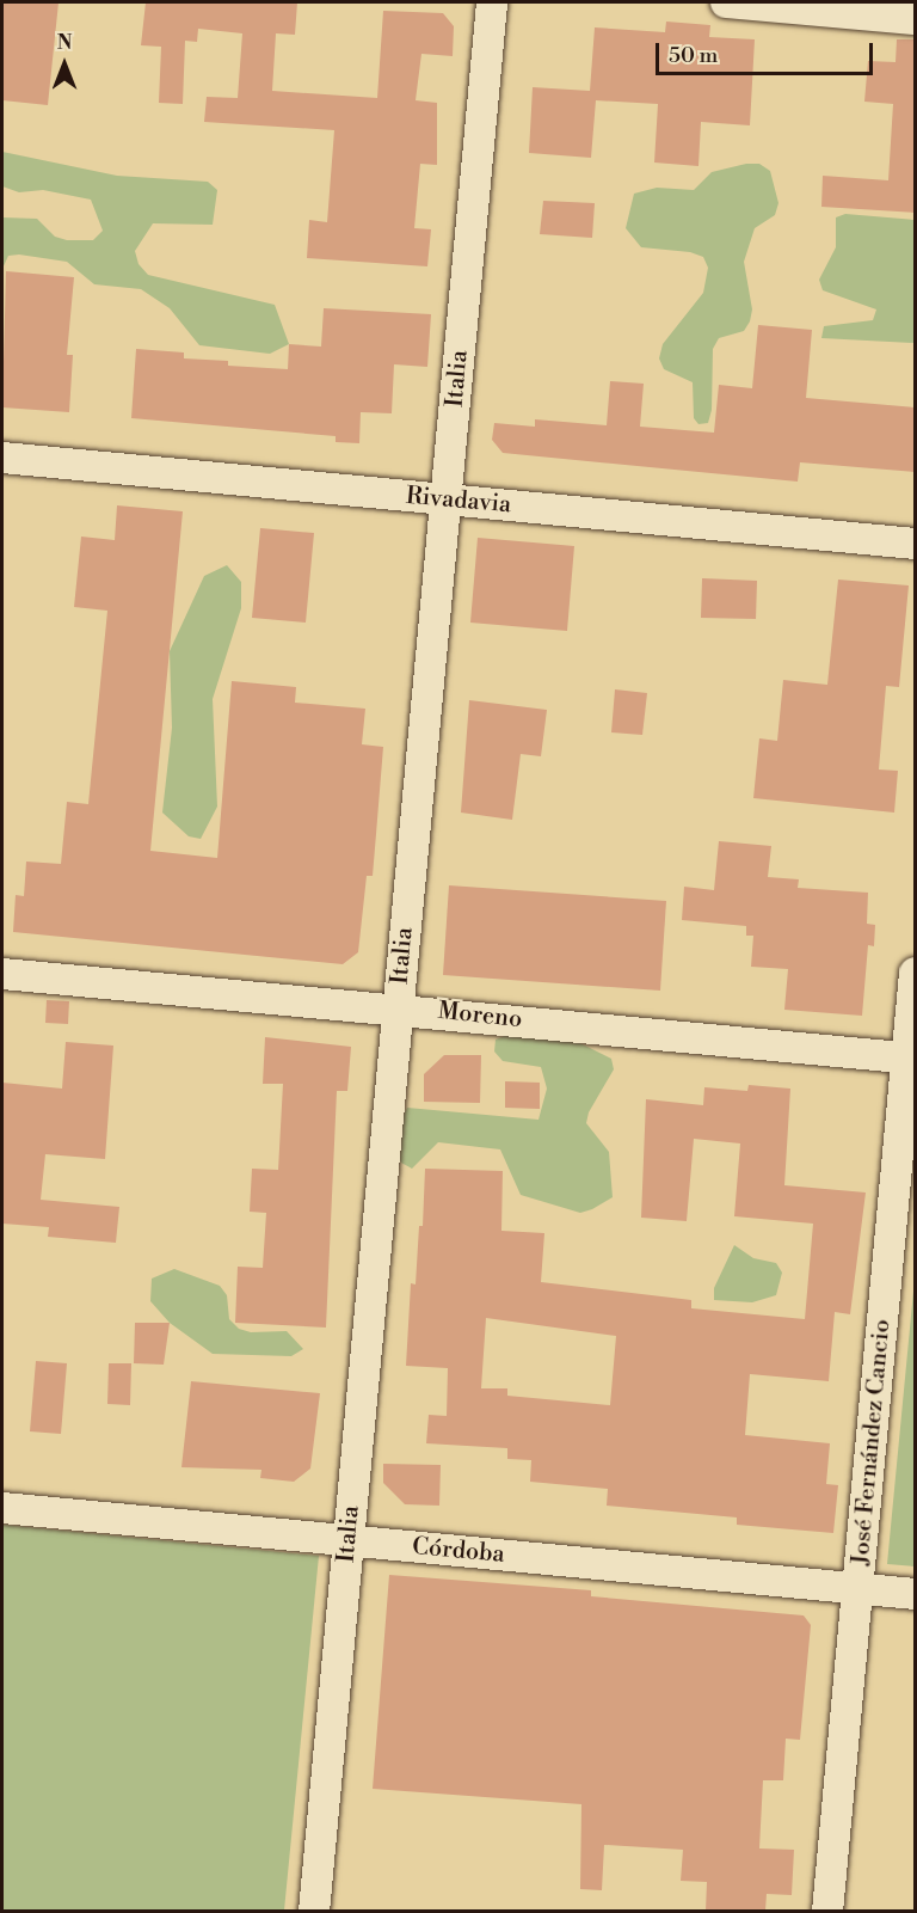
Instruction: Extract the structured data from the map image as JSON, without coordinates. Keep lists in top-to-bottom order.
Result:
{
  "streets": {
    "street": [
      "Italia",
      "Rivadavia",
      "Moreno",
      "José Fernández Cancio",
      "Córdoba"
    ]
  },
  "crossings": [
    ["Italia", "Rivadavia"],
    ["Italia", "Moreno"],
    ["Italia", "Córdoba"],
    ["Moreno", "José Fernández Cancio"],
    ["José Fernández Cancio", "Córdoba"]
  ],
  "scale_bar": "50 m",
  "north": "top"
}
